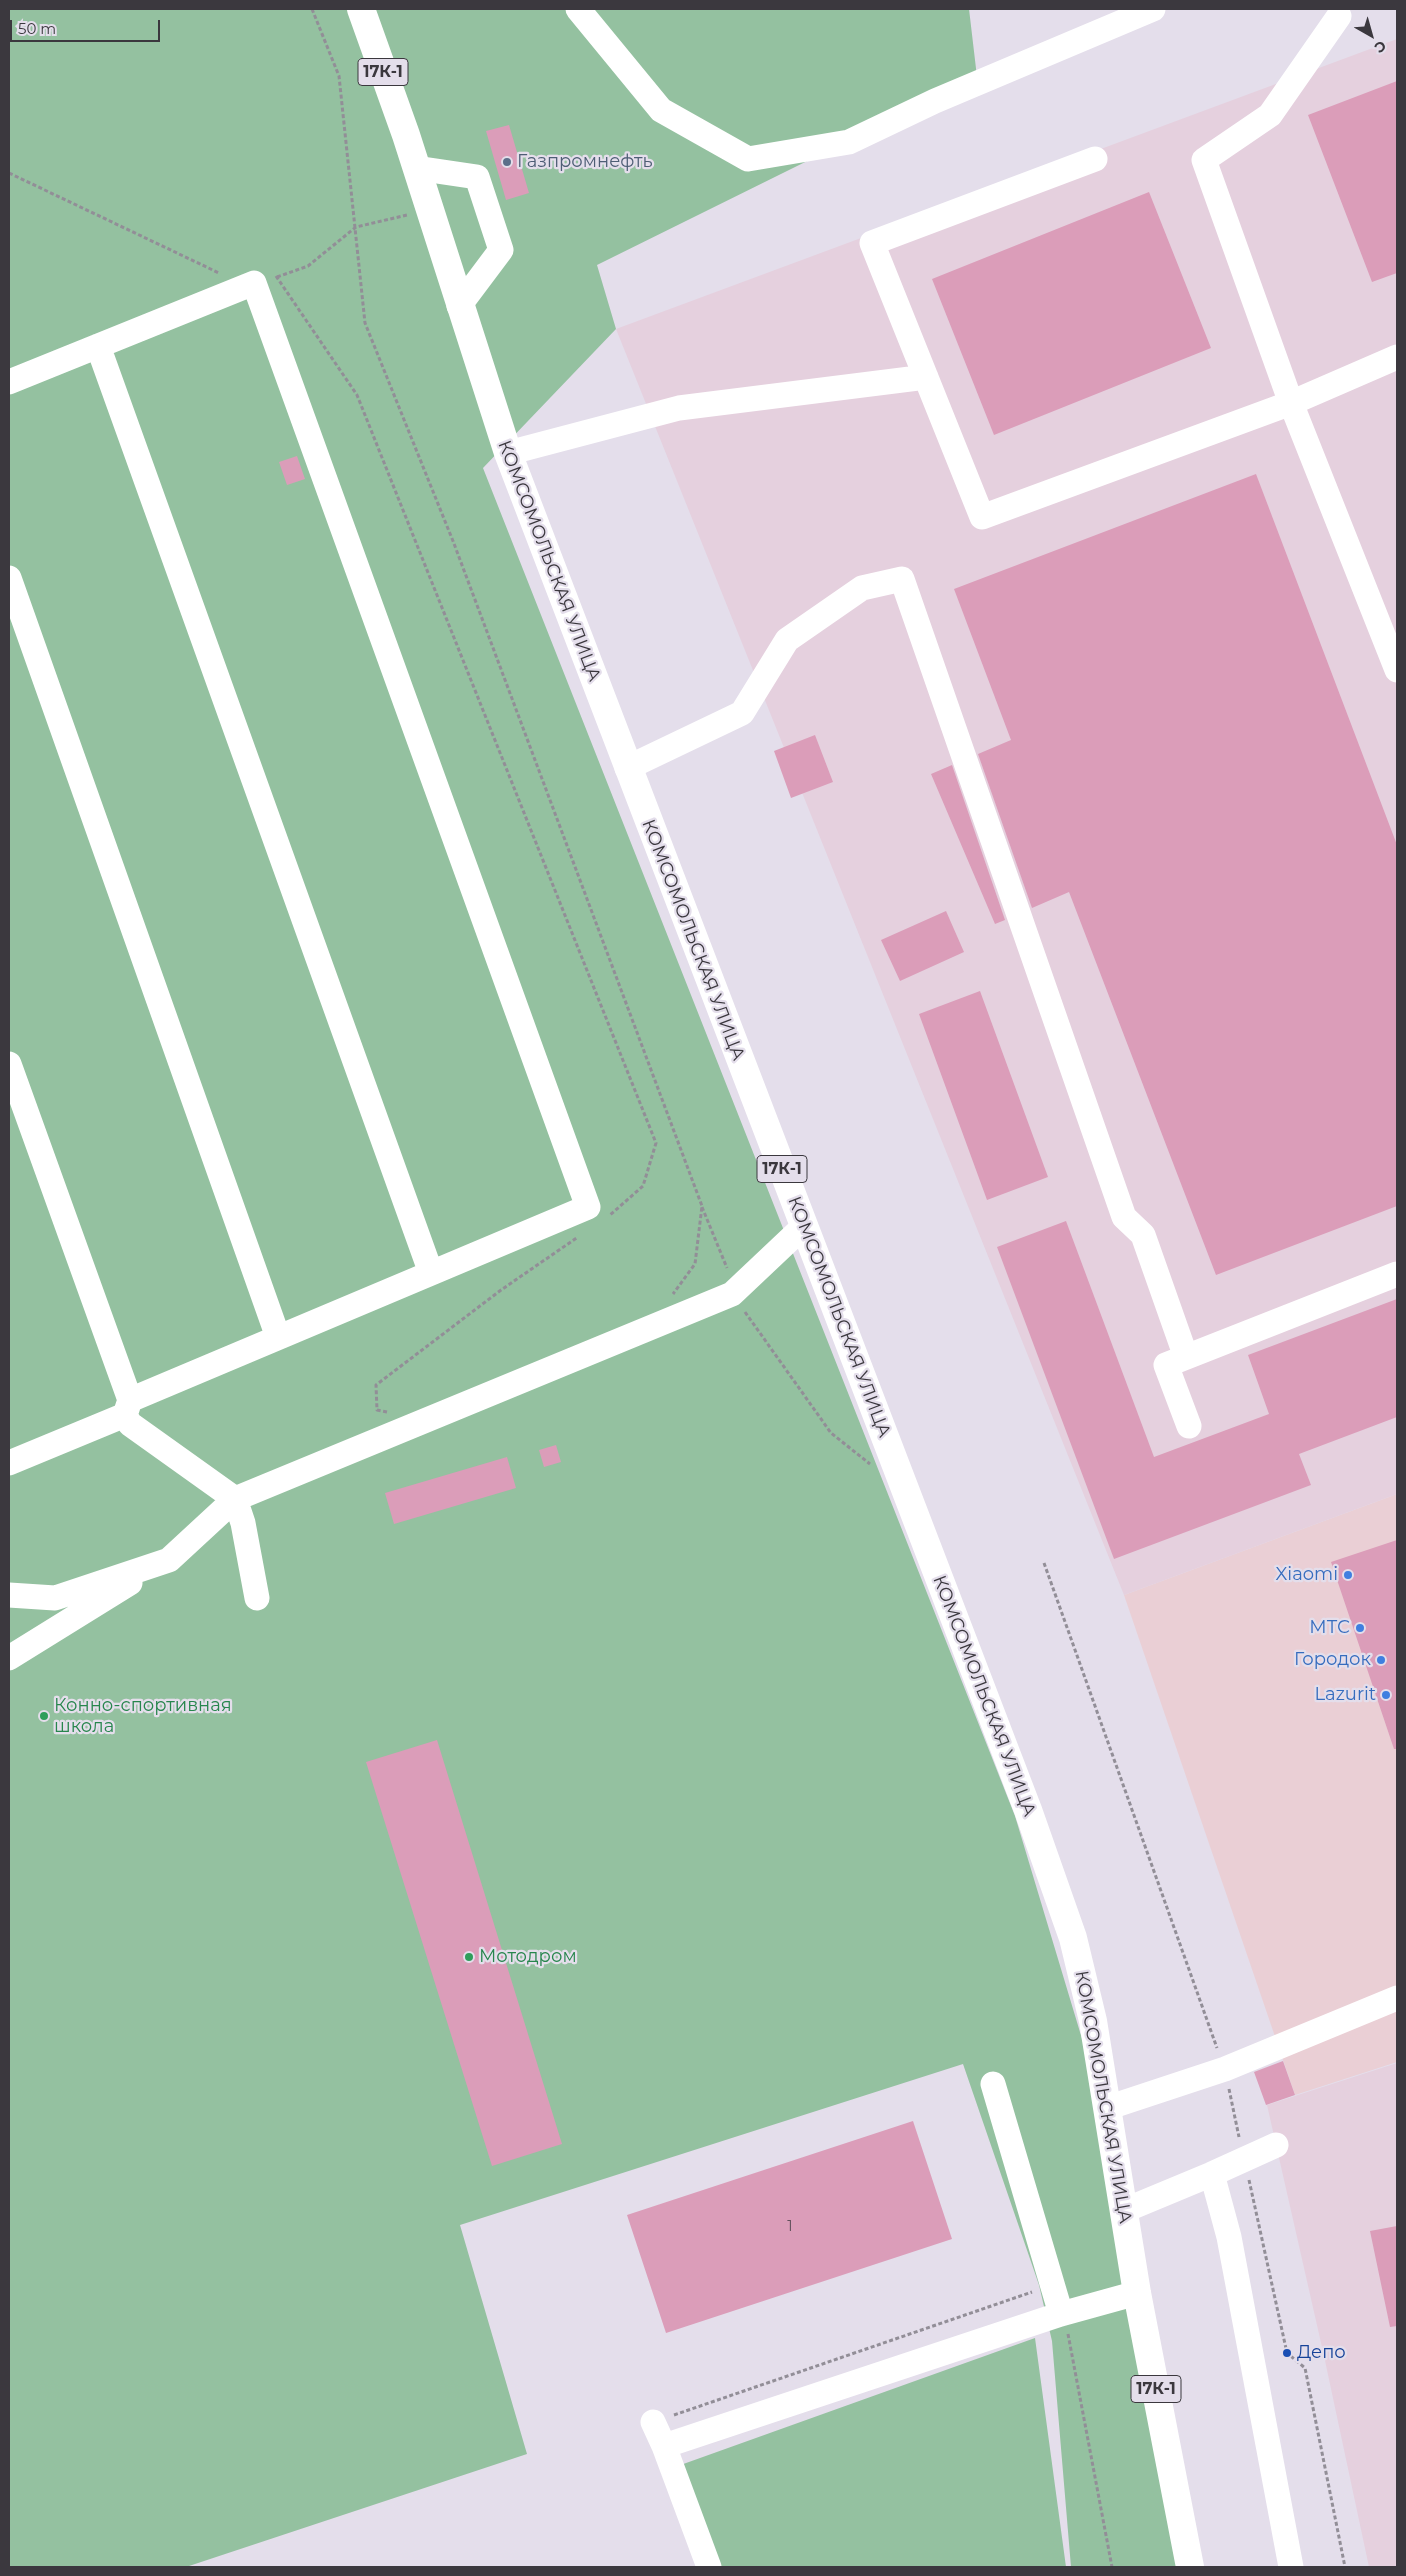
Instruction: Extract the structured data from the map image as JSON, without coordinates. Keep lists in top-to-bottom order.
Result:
{
  "streets": {
    "main road": ["17К-1", "КОМСОМОЛЬСКАЯ УЛИЦА"]
  },
  "places": [
    "Газпромнефть",
    "Xiaomi",
    "МТС",
    "Городок",
    "Lazurit",
    "Конно-спортивная школа",
    "Мотодром",
    "Депо"
  ],
  "house_numbers": ["1"],
  "scale_bar": "50 m",
  "north": "bottom right"
}
